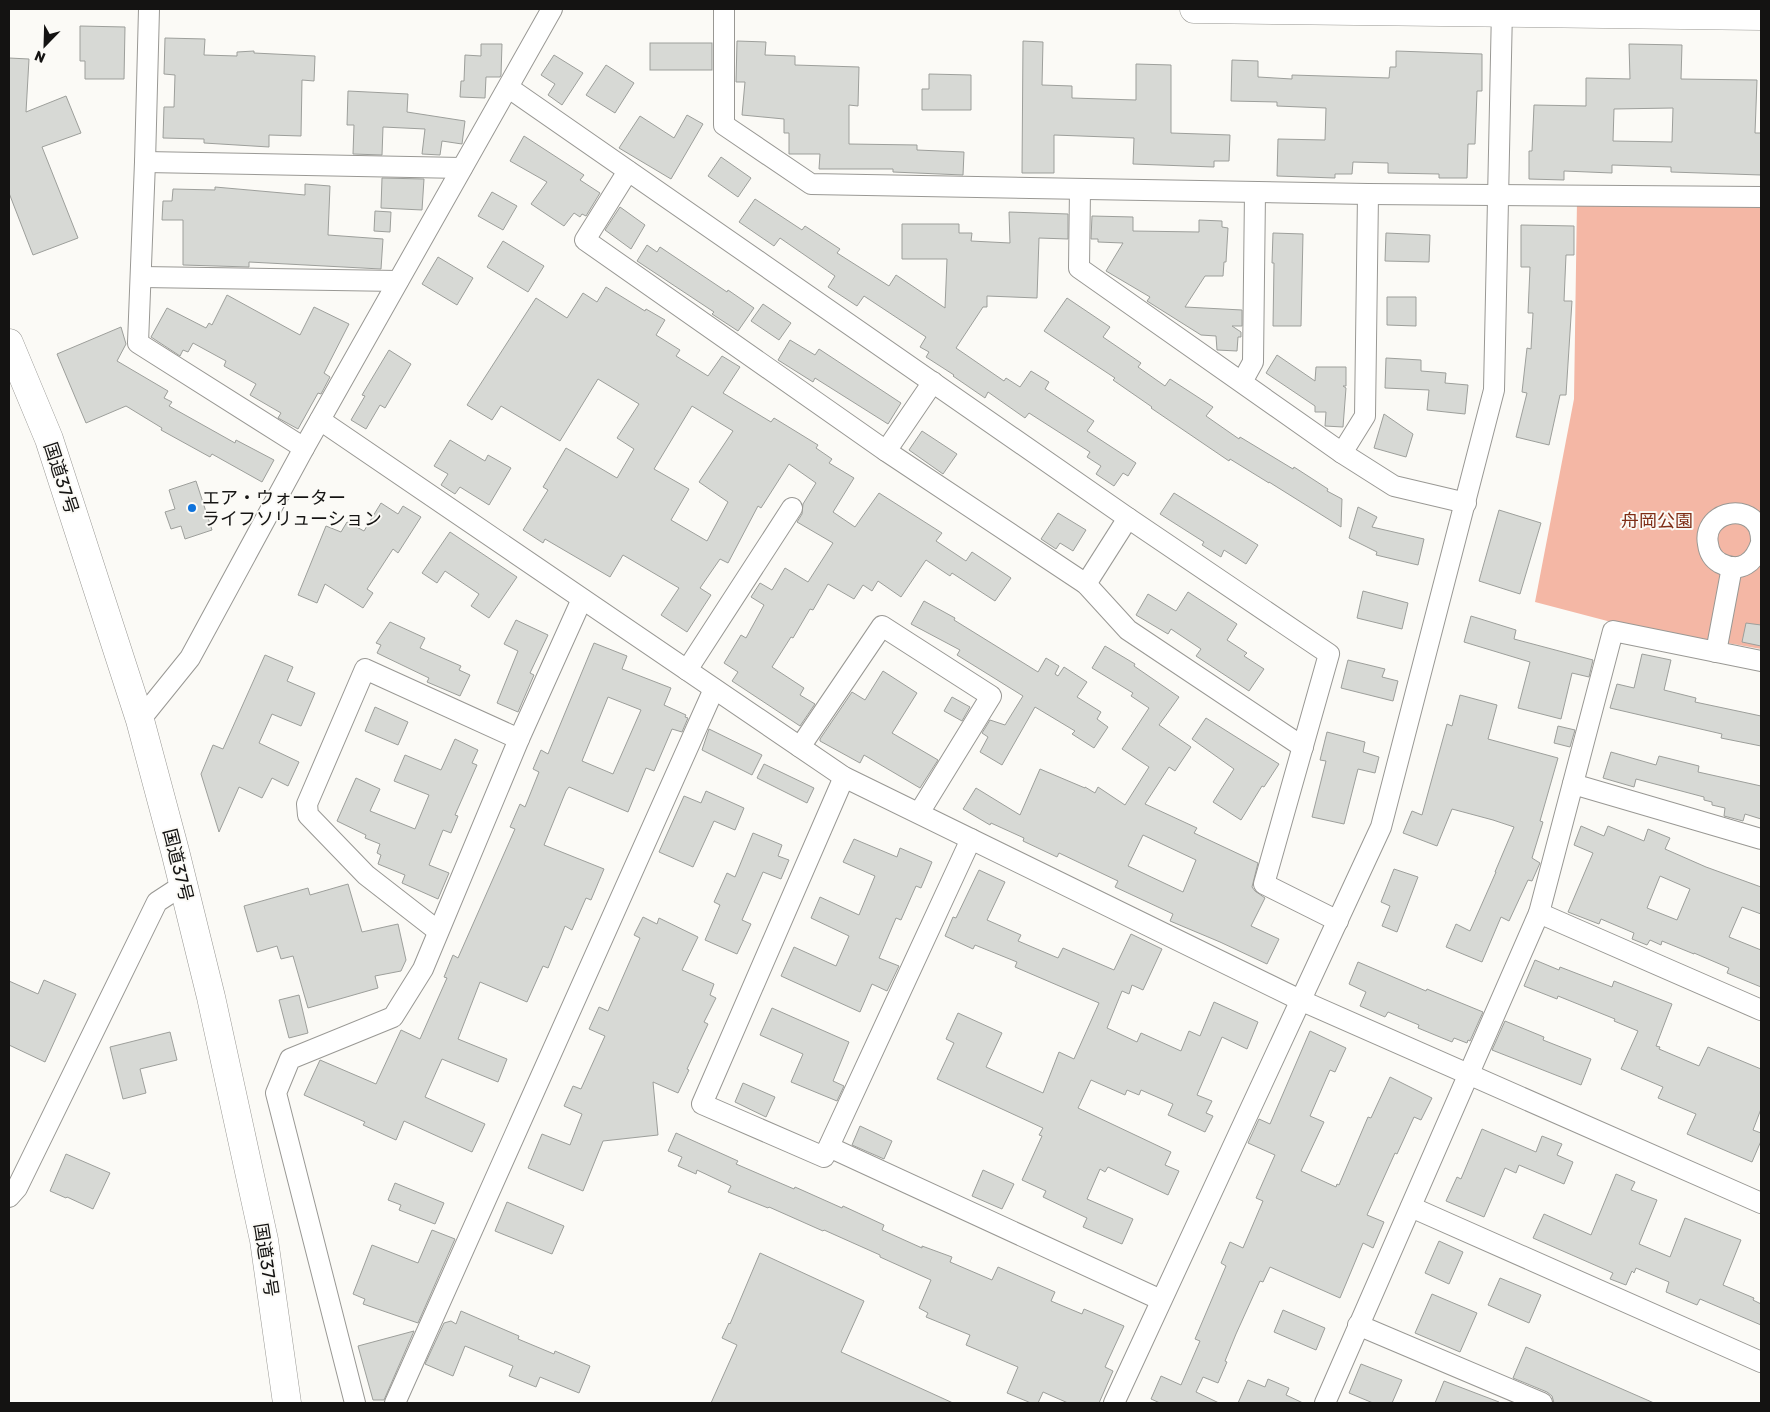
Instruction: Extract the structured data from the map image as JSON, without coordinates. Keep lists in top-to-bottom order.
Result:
{
  "streets": {
    "main road": ["国道37号"]
  },
  "parks": ["舟岡公園"],
  "places": ["エア・ウォーター ライフソリューション"],
  "north": "bottom left"
}
